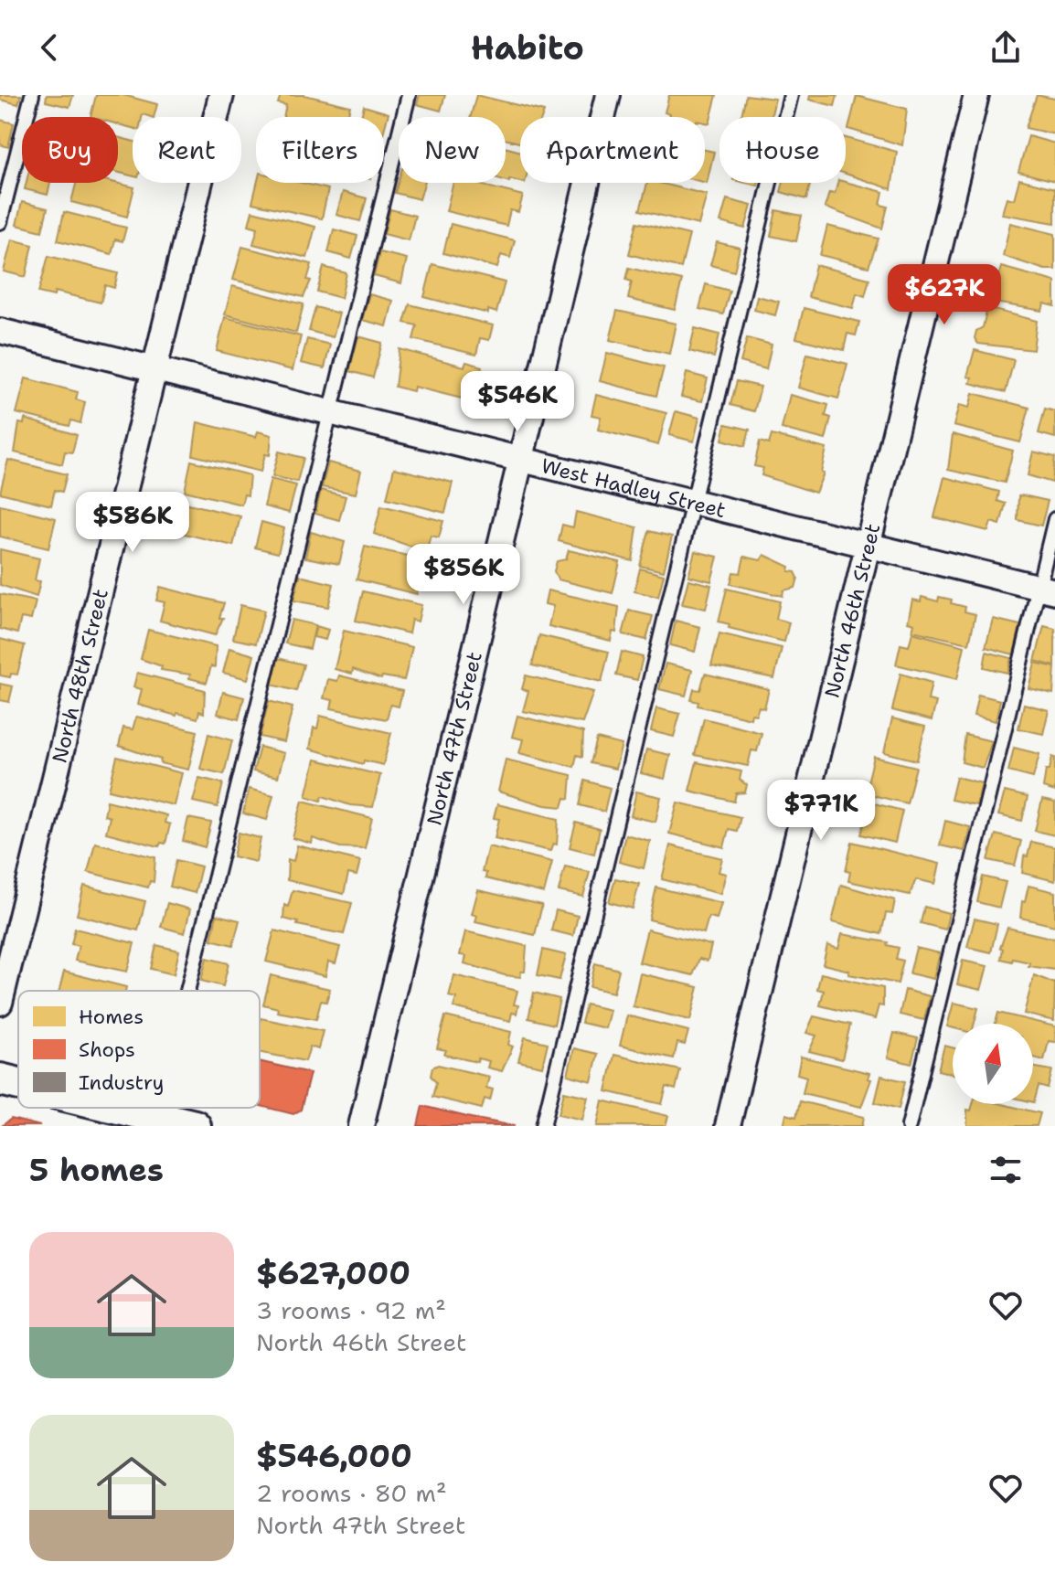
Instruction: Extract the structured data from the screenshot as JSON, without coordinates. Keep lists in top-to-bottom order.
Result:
{
  "streets": {
    "street": [
      "West Hadley Street",
      "North 46th Street",
      "North 48th Street",
      "North 47th Street"
    ]
  },
  "crossings": [
    ["West Hadley Street", "North 46th Street"],
    ["West Hadley Street", "North 48th Street"],
    ["West Hadley Street", "North 47th Street"]
  ],
  "legend": ["Homes", "Shops", "Industry"],
  "north": "top",
  "page": {
    "header": "Habito",
    "chip": [
      "Buy",
      "Rent",
      "Filters",
      "New",
      "Apartment",
      "House"
    ],
    "price": [
      "$627K",
      "$546K",
      "$586K",
      "$856K",
      "$771K"
    ],
    "heading": "5 homes",
    "list": [
      {
        "name": "$627,000",
        "note": "3 rooms · 92 m² · North 46th Street"
      },
      {
        "name": "$546,000",
        "note": "2 rooms · 80 m² · North 47th Street"
      }
    ]
  }
}
